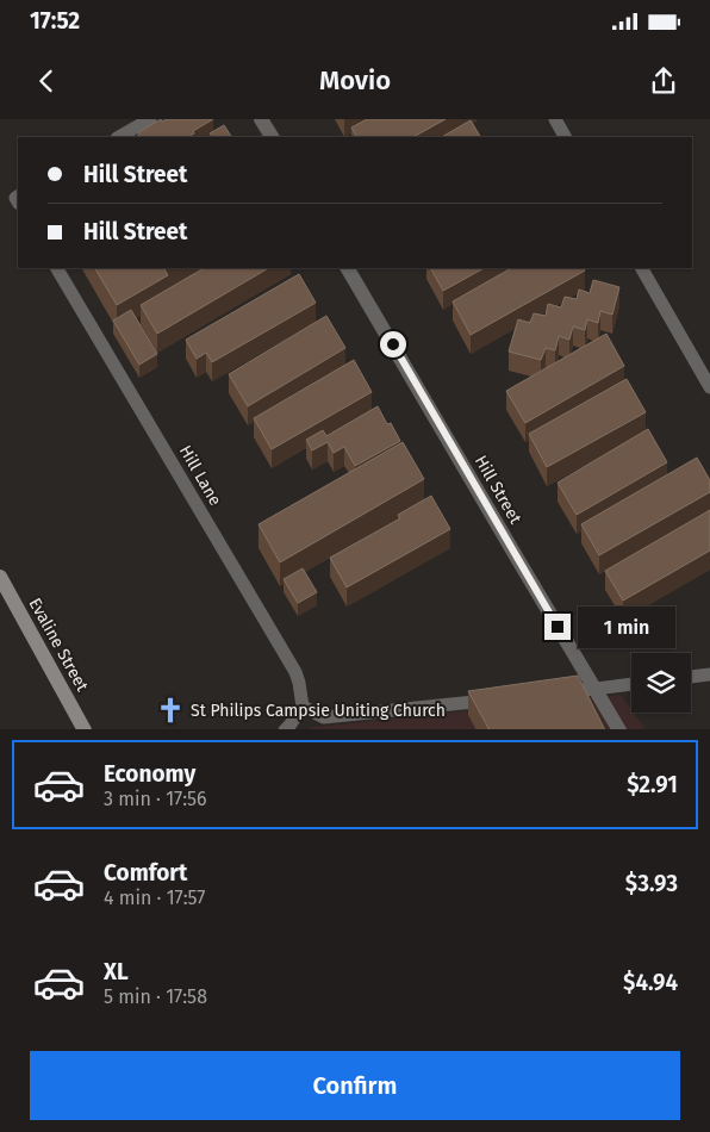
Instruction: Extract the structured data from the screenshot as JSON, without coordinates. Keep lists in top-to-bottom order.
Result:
{
  "streets": {
    "street": ["Hill Street", "Evaline Street"],
    "lane": ["Hill Lane"]
  },
  "places": {
    "church": ["St Philips Campsie Uniting Church"]
  },
  "page": {
    "status": "17:52",
    "header": "Movio",
    "banner": ["Hill Street", "Hill Street"],
    "bubble": "1 min",
    "list": [
      {
        "name": "Economy",
        "note": "3 min · 17:56",
        "value": "$2.91"
      },
      {
        "name": "Comfort",
        "note": "4 min · 17:57",
        "value": "$3.93"
      },
      {
        "name": "XL",
        "note": "5 min · 17:58",
        "value": "$4.94"
      }
    ],
    "buttons": "Confirm"
  }
}
